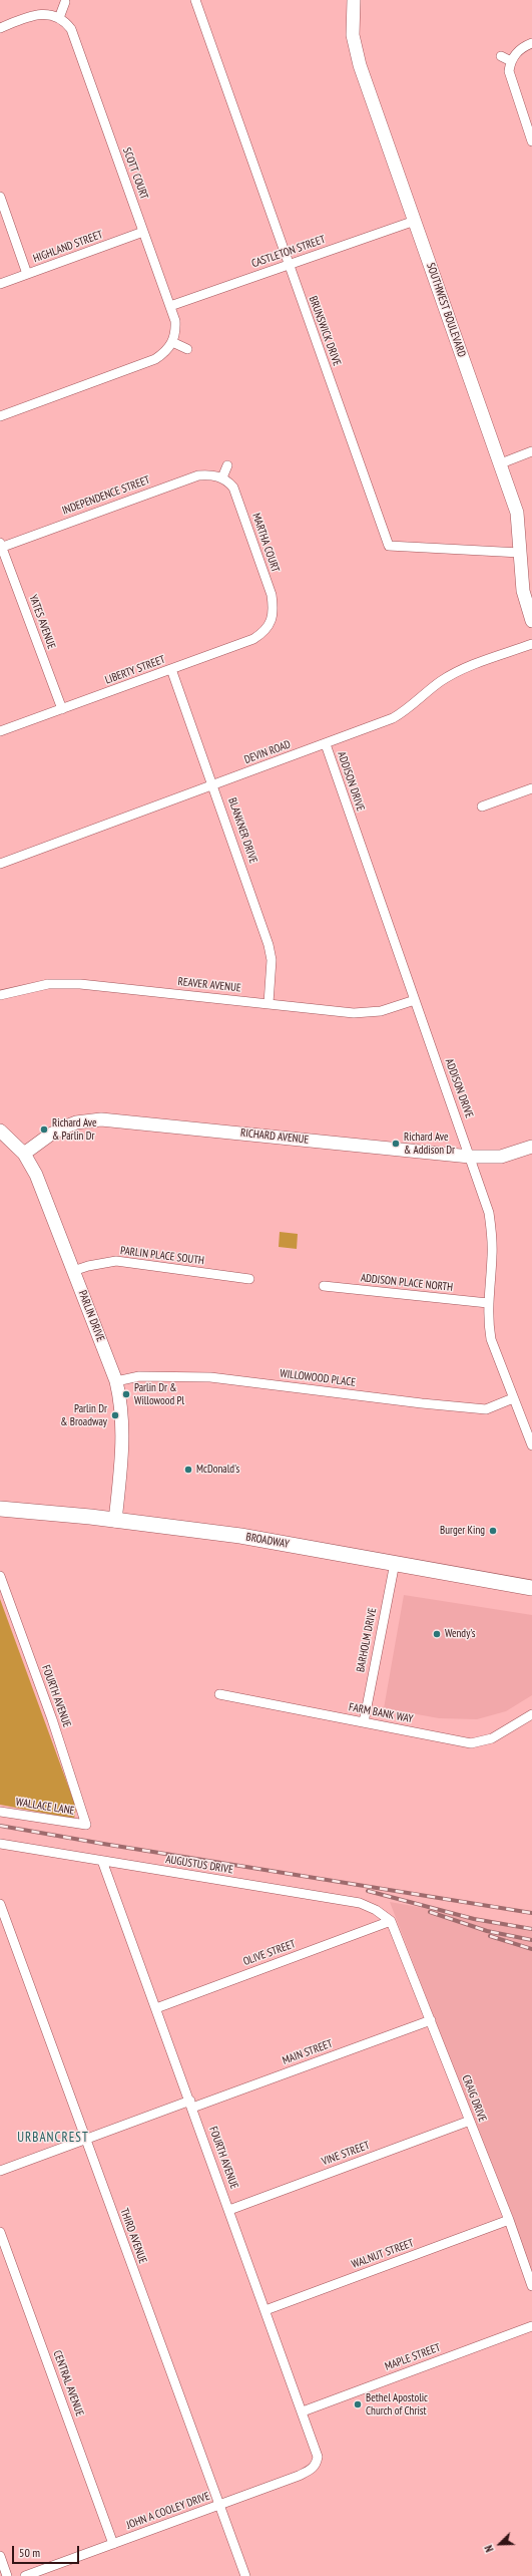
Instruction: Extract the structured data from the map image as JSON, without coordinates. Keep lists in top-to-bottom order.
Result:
{
  "streets": {
    "main road": ["BROADWAY"],
    "street": [
      "SCOTT COURT",
      "HIGHLAND STREET",
      "CASTLETON STREET",
      "SOUTHWEST BOULEVARD",
      "BRUNSWICK DRIVE",
      "INDEPENDENCE STREET",
      "MARTHA COURT",
      "YATES AVENUE",
      "LIBERTY STREET",
      "DEVIN ROAD",
      "ADDISON DRIVE",
      "BLANKNER DRIVE",
      "REAVER AVENUE",
      "RICHARD AVENUE",
      "PARLIN PLACE SOUTH",
      "ADDISON PLACE NORTH",
      "PARLIN DRIVE",
      "WILLOWOOD PLACE",
      "BARHOLM DRIVE",
      "FOURTH AVENUE",
      "FARM BANK WAY",
      "WALLACE LANE",
      "AUGUSTUS DRIVE",
      "OLIVE STREET",
      "MAIN STREET",
      "CRAIG DRIVE",
      "VINE STREET",
      "THIRD AVENUE",
      "WALNUT STREET",
      "MAPLE STREET",
      "CENTRAL AVENUE",
      "JOHN A COOLEY DRIVE"
    ]
  },
  "crossings": [
    ["SCOTT COURT", "HIGHLAND STREET"],
    ["SCOTT COURT", "CASTLETON STREET"],
    ["CASTLETON STREET", "SOUTHWEST BOULEVARD"],
    ["CASTLETON STREET", "BRUNSWICK DRIVE"],
    ["SOUTHWEST BOULEVARD", "BRUNSWICK DRIVE"],
    ["INDEPENDENCE STREET", "MARTHA COURT"],
    ["INDEPENDENCE STREET", "YATES AVENUE"],
    ["MARTHA COURT", "LIBERTY STREET"],
    ["YATES AVENUE", "LIBERTY STREET"],
    ["LIBERTY STREET", "BLANKNER DRIVE"],
    ["DEVIN ROAD", "ADDISON DRIVE"],
    ["DEVIN ROAD", "BLANKNER DRIVE"],
    ["ADDISON DRIVE", "REAVER AVENUE"],
    ["ADDISON DRIVE", "RICHARD AVENUE"],
    ["ADDISON DRIVE", "ADDISON PLACE NORTH"],
    ["ADDISON DRIVE", "WILLOWOOD PLACE"],
    ["BLANKNER DRIVE", "REAVER AVENUE"],
    ["RICHARD AVENUE", "PARLIN DRIVE"],
    ["PARLIN PLACE SOUTH", "PARLIN DRIVE"],
    ["PARLIN DRIVE", "WILLOWOOD PLACE"],
    ["PARLIN DRIVE", "BROADWAY"],
    ["BROADWAY", "BARHOLM DRIVE"],
    ["BARHOLM DRIVE", "FARM BANK WAY"],
    ["FOURTH AVENUE", "WALLACE LANE"],
    ["FOURTH AVENUE", "AUGUSTUS DRIVE"],
    ["FOURTH AVENUE", "OLIVE STREET"],
    ["FOURTH AVENUE", "MAIN STREET"],
    ["FOURTH AVENUE", "VINE STREET"],
    ["FOURTH AVENUE", "WALNUT STREET"],
    ["FOURTH AVENUE", "MAPLE STREET"],
    ["FOURTH AVENUE", "JOHN A COOLEY DRIVE"],
    ["AUGUSTUS DRIVE", "OLIVE STREET"],
    ["AUGUSTUS DRIVE", "CRAIG DRIVE"],
    ["OLIVE STREET", "CRAIG DRIVE"],
    ["MAIN STREET", "CRAIG DRIVE"],
    ["MAIN STREET", "THIRD AVENUE"],
    ["CRAIG DRIVE", "VINE STREET"],
    ["CRAIG DRIVE", "WALNUT STREET"],
    ["THIRD AVENUE", "JOHN A COOLEY DRIVE"],
    ["CENTRAL AVENUE", "JOHN A COOLEY DRIVE"]
  ],
  "districts": ["URBANCREST"],
  "places": [
    "Richard Ave & Parlin Dr",
    "Richard Ave & Addison Dr",
    "Parlin Dr & Willowood Pl",
    "Parlin Dr & Broadway",
    "McDonald's",
    "Burger King",
    "Wendy's",
    "Bethel Apostolic Church of Christ"
  ],
  "scale_bar": "50 m",
  "north": "bottom left"
}
